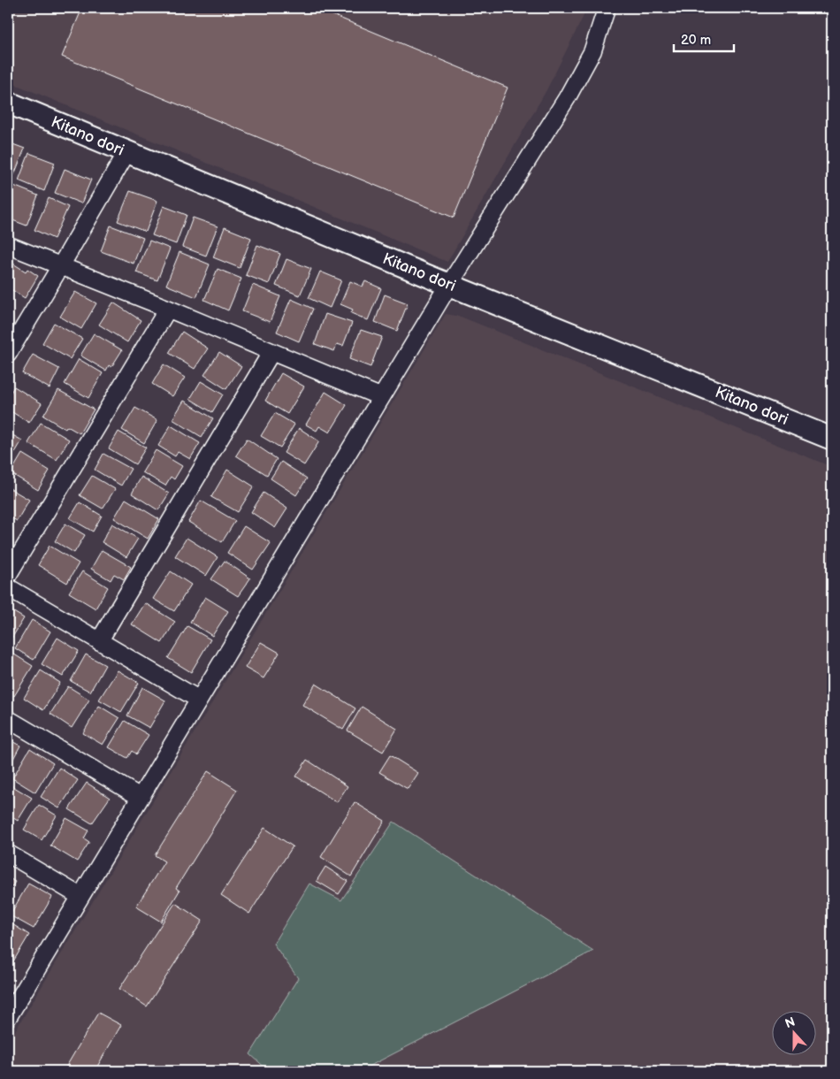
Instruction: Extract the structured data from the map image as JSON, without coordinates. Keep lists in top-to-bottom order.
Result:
{
  "streets": {
    "street": ["Kitano dori"]
  },
  "scale_bar": "20 m",
  "north": "top"
}
